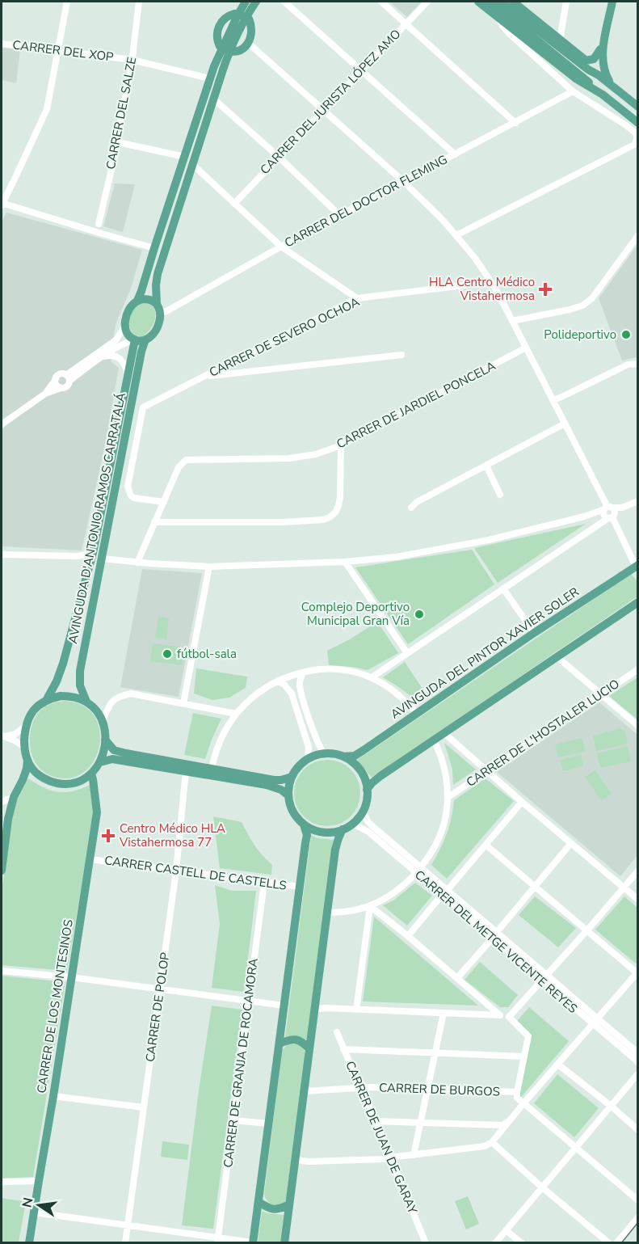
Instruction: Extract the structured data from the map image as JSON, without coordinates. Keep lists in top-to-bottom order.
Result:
{
  "streets": {
    "main road": ["AVINGUDA D'ANTONIO RAMOS CARRATALÁ", "AVINGUDA DEL PINTOR XAVIER SOLER", "CARRER DE LOS MONTESINOS"],
    "street": [
      "CARRER DEL XOP",
      "CARRER DEL JURISTA LÓPEZ AMO",
      "CARRER DEL SALZE",
      "CARRER DEL DOCTOR FLEMING",
      "CARRER DE SEVERO OCHOA",
      "CARRER DE JARDIEL PONCELA",
      "CARRER DE L'HOSTALER LUCIO",
      "CARRER CASTELL DE CASTELLS",
      "CARRER DEL METGE VICENTE REYES",
      "CARRER DE POLOP",
      "CARRER DE GRANJA DE ROCAMORA",
      "CARRER DE BURGOS",
      "CARRER DE JUAN DE GARAY"
    ]
  },
  "crossings": [
    ["CARRER DEL XOP", "CARRER DEL SALZE"],
    ["CARRER DEL DOCTOR FLEMING", "AVINGUDA D'ANTONIO RAMOS CARRATALÁ"],
    ["CARRER DE SEVERO OCHOA", "AVINGUDA D'ANTONIO RAMOS CARRATALÁ"],
    ["CARRER DE JARDIEL PONCELA", "AVINGUDA D'ANTONIO RAMOS CARRATALÁ"],
    ["AVINGUDA D'ANTONIO RAMOS CARRATALÁ", "CARRER DE LOS MONTESINOS"],
    ["AVINGUDA DEL PINTOR XAVIER SOLER", "CARRER DEL METGE VICENTE REYES"],
    ["CARRER CASTELL DE CASTELLS", "CARRER DE LOS MONTESINOS"],
    ["CARRER CASTELL DE CASTELLS", "CARRER DE POLOP"],
    ["CARRER CASTELL DE CASTELLS", "CARRER DE GRANJA DE ROCAMORA"],
    ["CARRER DE BURGOS", "CARRER DE JUAN DE GARAY"]
  ],
  "places": {
    "health": ["HLA Centro Médico Vistahermosa", "Centro Médico HLA Vistahermosa 77"],
    "other": ["Polideportivo", "Complejo Deportivo Municipal Gran Vía", "fútbol-sala"]
  },
  "north": "left"
}
